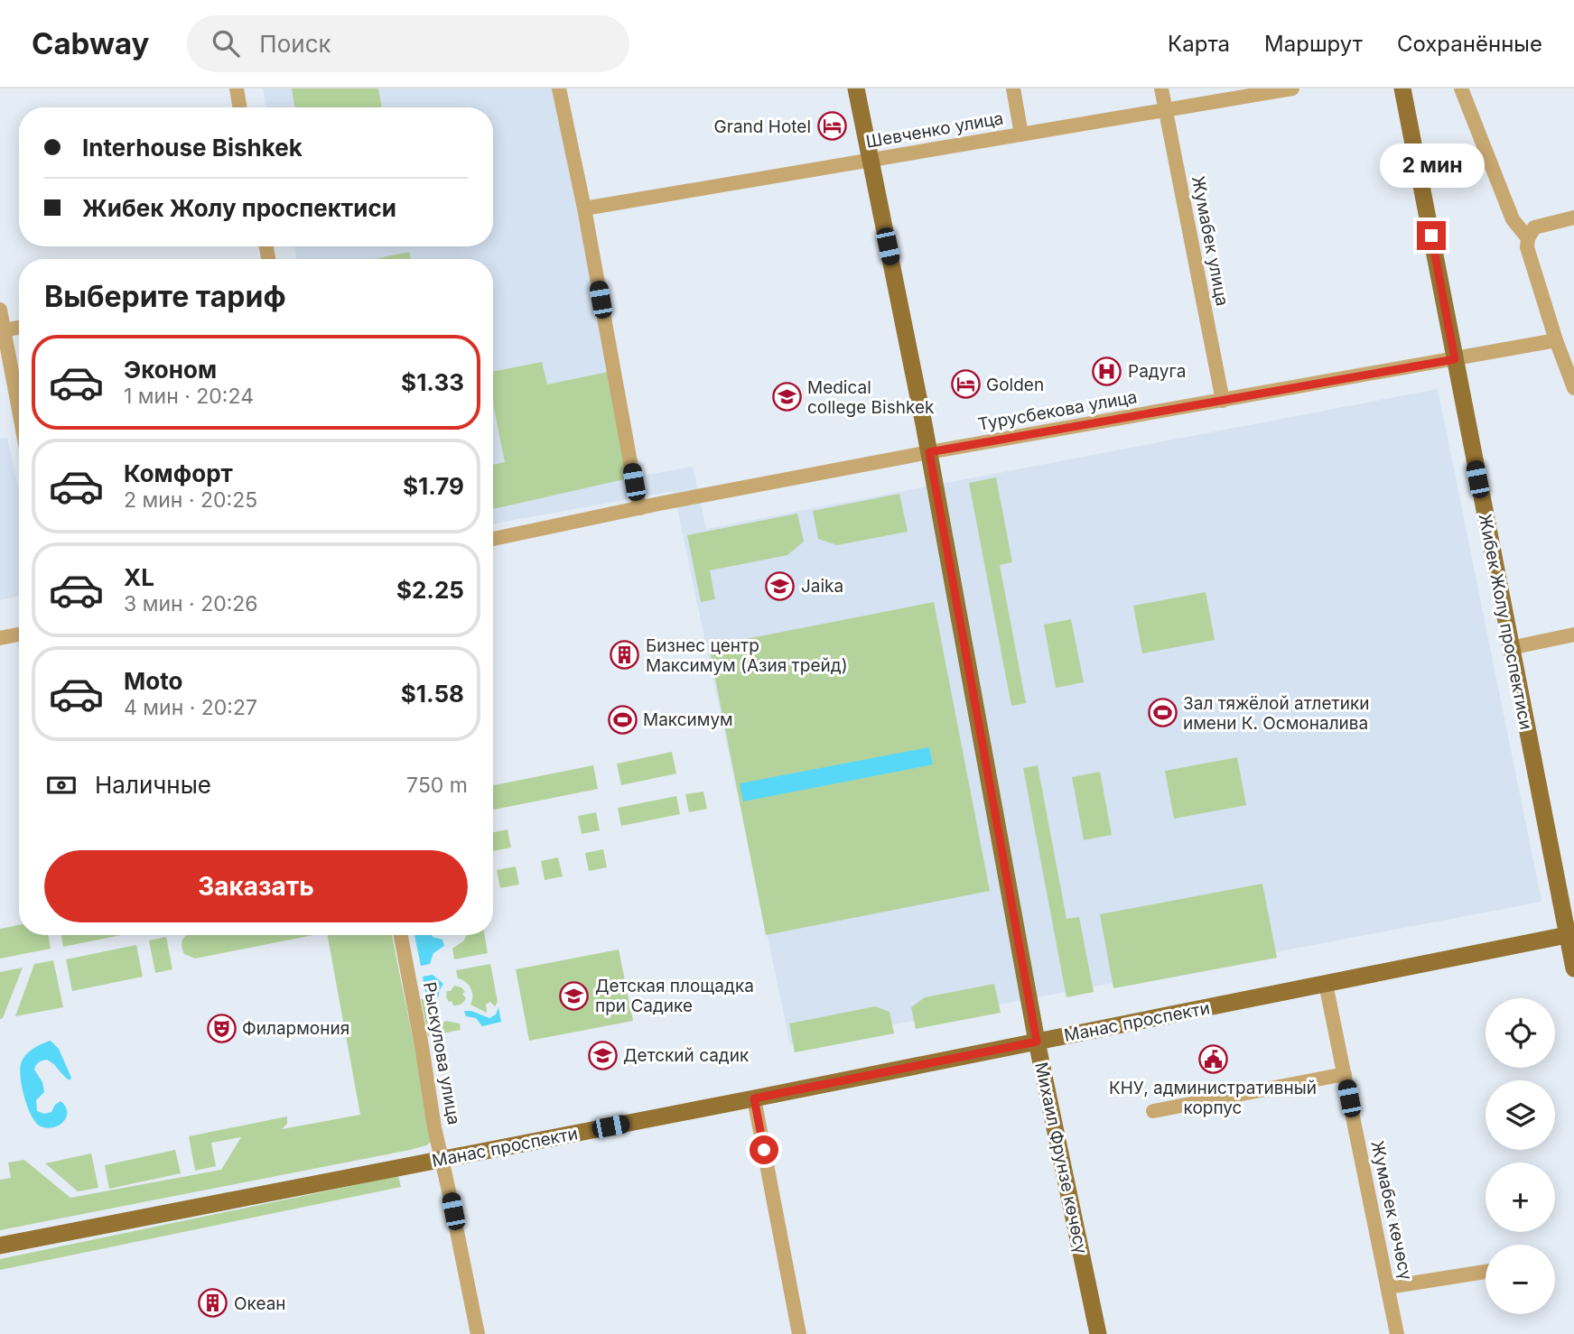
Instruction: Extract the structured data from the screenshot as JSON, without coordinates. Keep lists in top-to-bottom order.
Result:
{
  "streets": {
    "main road": ["Жибек Жолу проспектиси", "Манас проспекти", "Михаил Фрунзе көчөсү"],
    "street": [
      "Шевченко улица",
      "Жумабек улица",
      "Турусбекова улица",
      "Рыскулова улица",
      "Жумабек көчөсү"
    ]
  },
  "crossings": [
    ["Шевченко улица", "Жумабек улица"],
    ["Шевченко улица", "Михаил Фрунзе көчөсү"],
    ["Жумабек улица", "Турусбекова улица"],
    ["Турусбекова улица", "Жибек Жолу проспектиси"],
    ["Турусбекова улица", "Михаил Фрунзе көчөсү"],
    ["Жибек Жолу проспектиси", "Манас проспекти"],
    ["Манас проспекти", "Рыскулова улица"],
    ["Манас проспекти", "Михаил Фрунзе көчөсү"],
    ["Манас проспекти", "Жумабек көчөсү"]
  ],
  "places": {
    "hotel": ["Grand Hotel", "Golden"],
    "hospital": ["Радуга"],
    "school or university": [
      "Medical college Bishkek",
      "Jaika",
      "Детская площадка при Садике",
      "Детский садик"
    ],
    "building": ["Бизнес центр Максимум (Азия трейд)", "Океан"],
    "sports": ["Зал тяжёлой атлетики имени К. Осмоналива", "Максимум"],
    "theatre": ["Филармония"],
    "public building": ["КНУ, административный корпус"]
  },
  "page": {
    "header": "Cabway",
    "search": "Поиск",
    "nav": ["Карта", "Маршрут", "Сохранённые"],
    "banner": ["Interhouse Bishkek", "Жибек Жолу проспектиси"],
    "bubble": "2 мин",
    "heading": "Выберите тариф",
    "list": [
      {
        "name": "Эконом",
        "note": "1 мин · 20:24",
        "value": "$1.33"
      },
      {
        "name": "Комфорт",
        "note": "2 мин · 20:25",
        "value": "$1.79"
      },
      {
        "name": "XL",
        "note": "3 мин · 20:26",
        "value": "$2.25"
      },
      {
        "name": "Moto",
        "note": "4 мин · 20:27",
        "value": "$1.58"
      }
    ],
    "pay": ["Наличные", "750 m"],
    "buttons": "Заказать",
    "map_buttons": ["+", "−"]
  }
}
